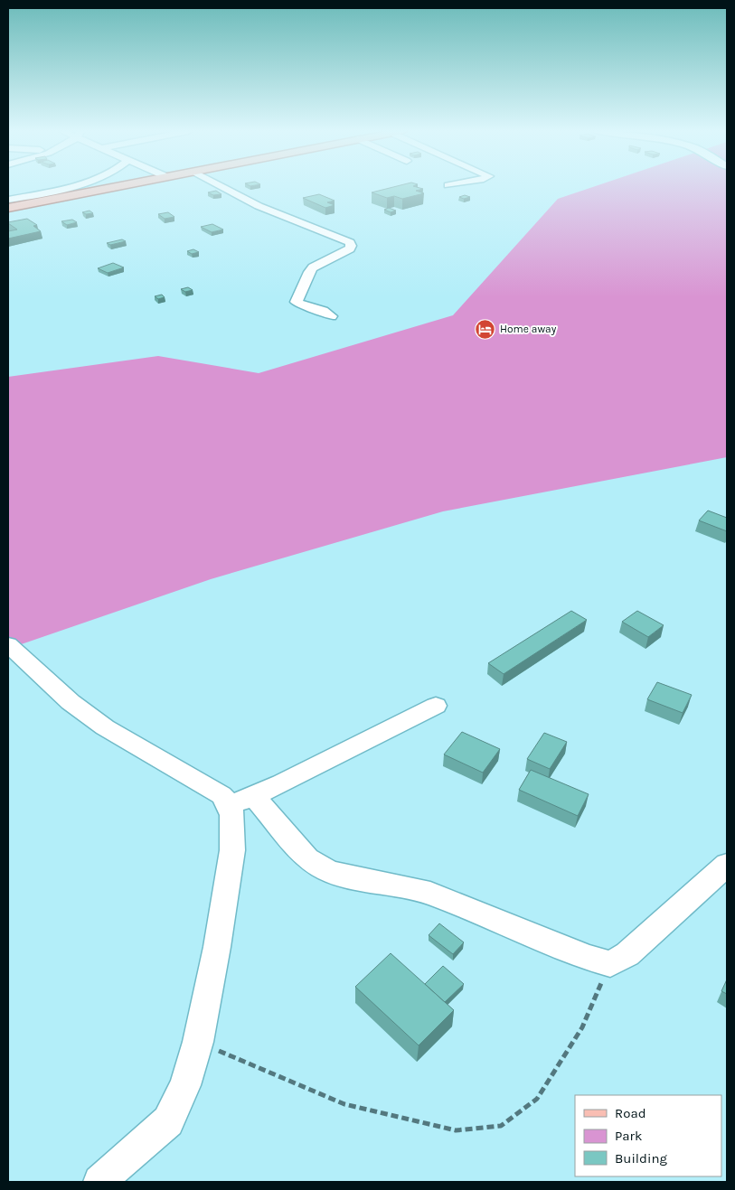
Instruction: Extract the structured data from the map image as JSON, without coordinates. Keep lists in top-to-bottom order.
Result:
{
  "places": {
    "hotel": ["Home away"]
  },
  "legend": ["Road", "Park", "Building"]
}
